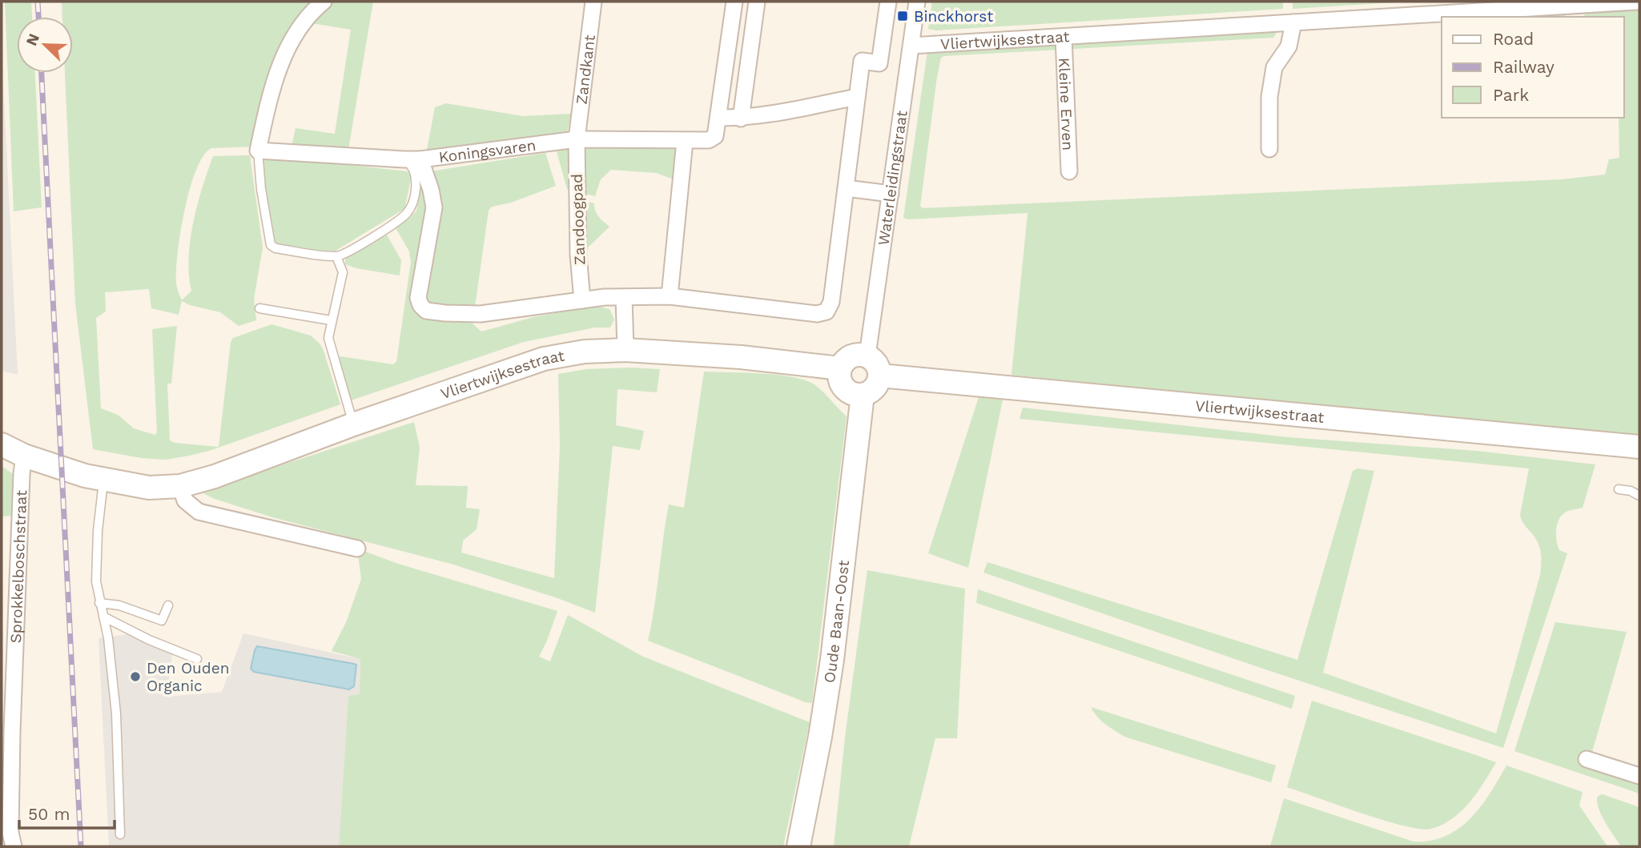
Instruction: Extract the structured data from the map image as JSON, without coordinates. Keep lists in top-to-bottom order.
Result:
{
  "streets": {
    "street": [
      "Vliertwijksestraat",
      "Zandkant",
      "Kleine Erven",
      "Koningsvaren",
      "Waterleidingstraat",
      "Zandoogpad",
      "Sprokkelboschstraat",
      "Oude Baan-Oost"
    ]
  },
  "crossings": [
    ["Vliertwijksestraat", "Kleine Erven"],
    ["Vliertwijksestraat", "Waterleidingstraat"],
    ["Vliertwijksestraat", "Sprokkelboschstraat"],
    ["Vliertwijksestraat", "Oude Baan-Oost"],
    ["Zandkant", "Koningsvaren"],
    ["Zandkant", "Zandoogpad"],
    ["Koningsvaren", "Zandoogpad"],
    ["Waterleidingstraat", "Oude Baan-Oost"]
  ],
  "places": {
    "transit": ["Binckhorst"],
    "other": ["Den Ouden Organic"]
  },
  "legend": ["Road", "Railway", "Park"],
  "scale_bar": "50 m",
  "north": "top left"
}
